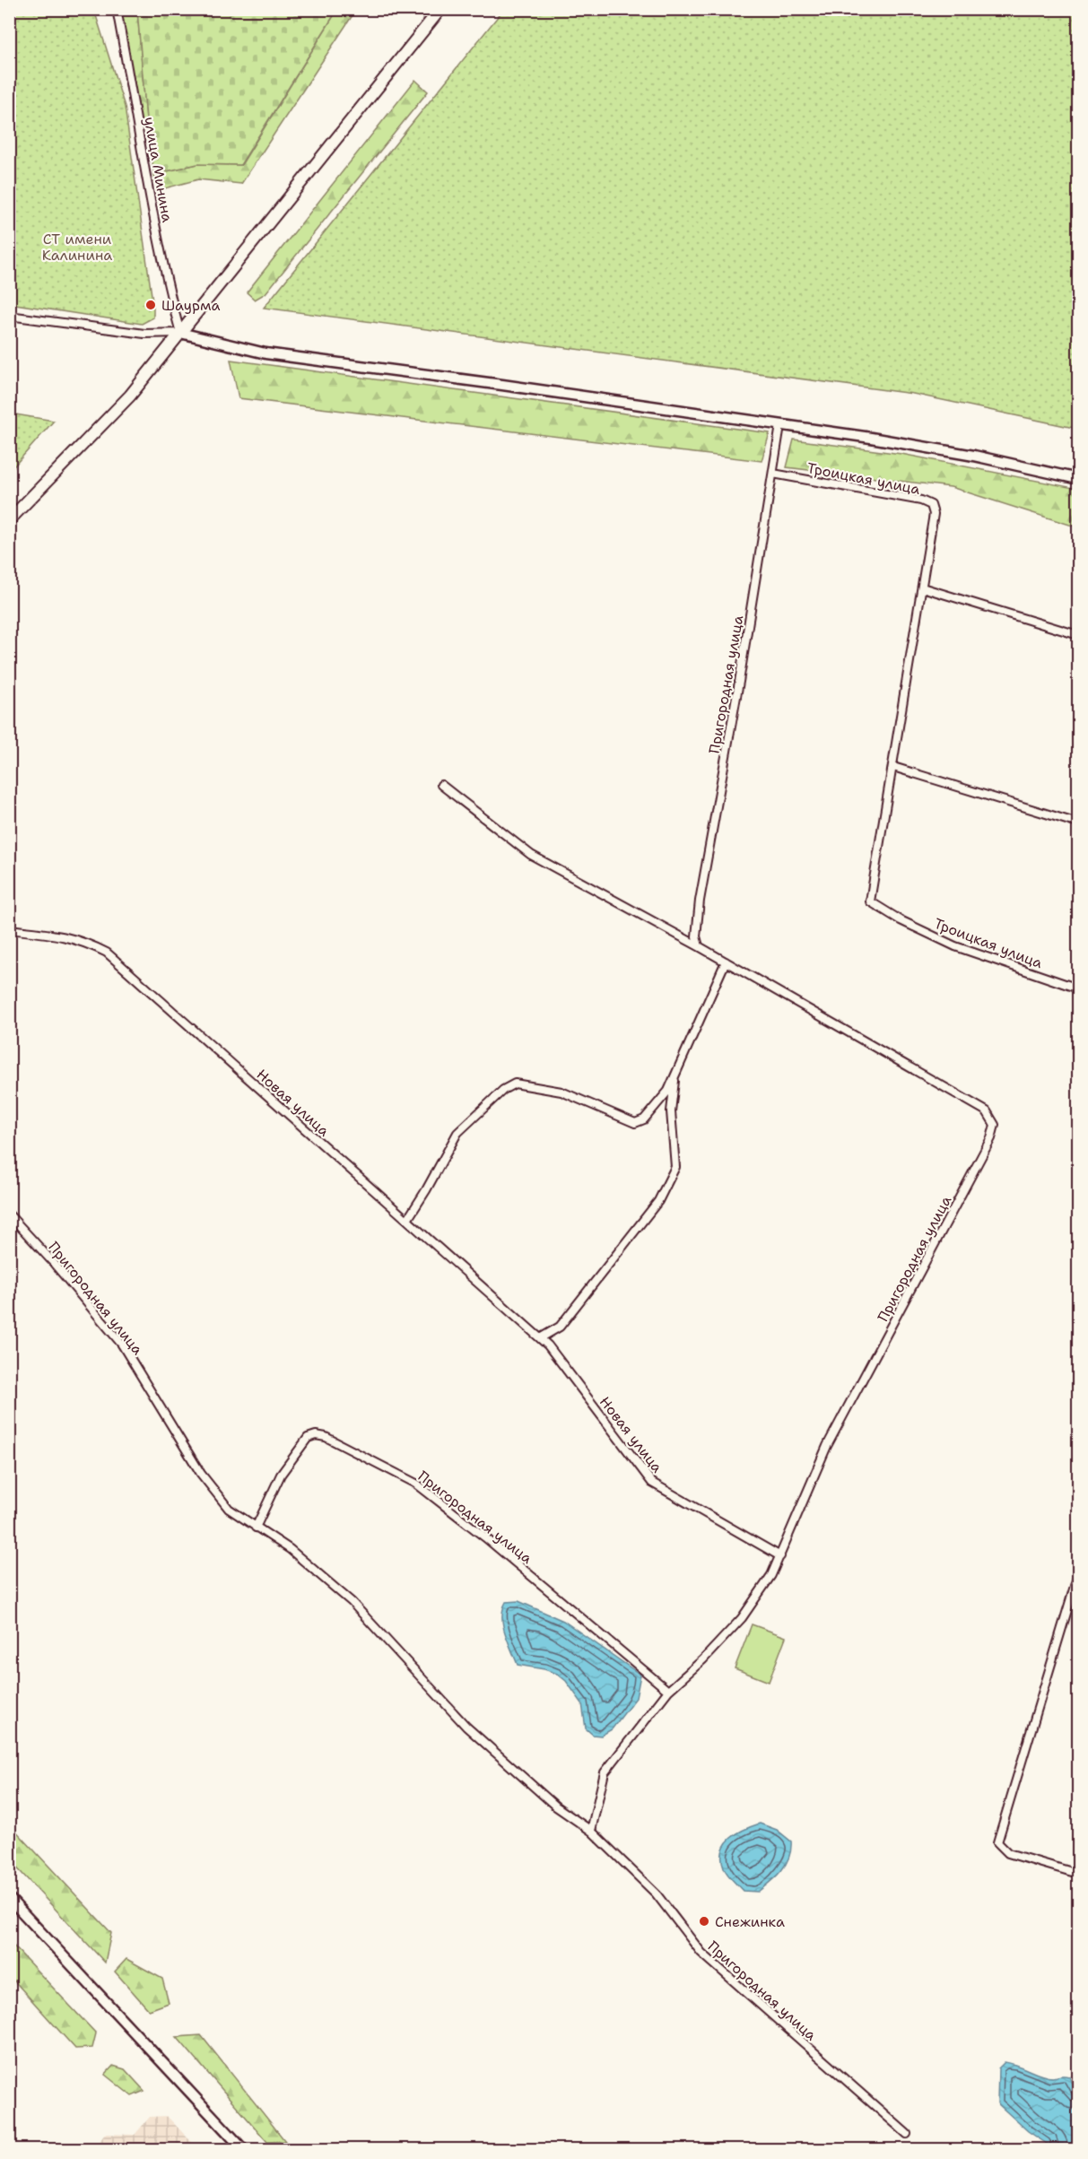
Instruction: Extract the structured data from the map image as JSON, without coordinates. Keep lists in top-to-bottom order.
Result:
{
  "streets": {
    "street": [
      "улица Минина",
      "Троицкая улица",
      "Пригородная улица",
      "Новая улица"
    ]
  },
  "crossings": [
    ["Троицкая улица", "Пригородная улица"],
    ["Пригородная улица", "Новая улица"]
  ],
  "parks": ["СТ имени Калинина"],
  "places": ["Шаурма", "Снежинка"]
}
